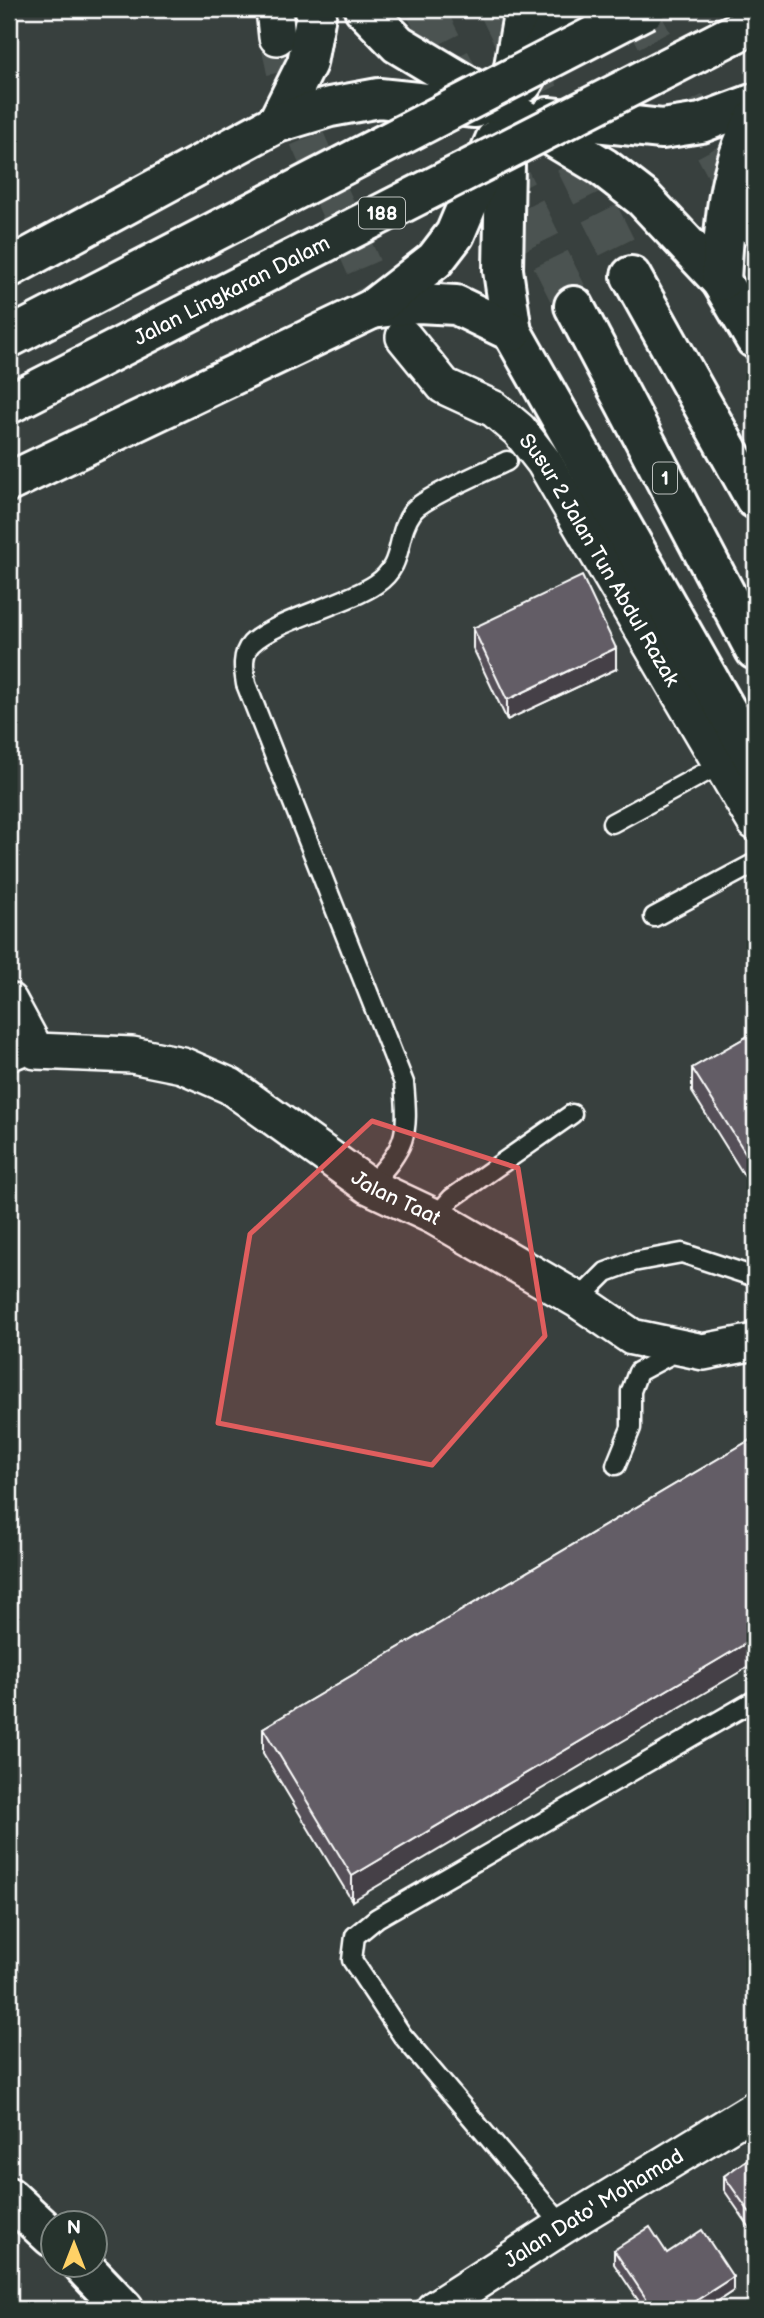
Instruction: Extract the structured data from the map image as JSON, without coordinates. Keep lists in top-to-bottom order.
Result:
{
  "streets": {
    "main road": ["188", "Jalan Lingkaran Dalam", "1"],
    "street": ["Susur 2 Jalan Tun Abdul Razak", "Jalan Taat", "Jalan Dato' Mohamad"]
  },
  "north": "top"
}
